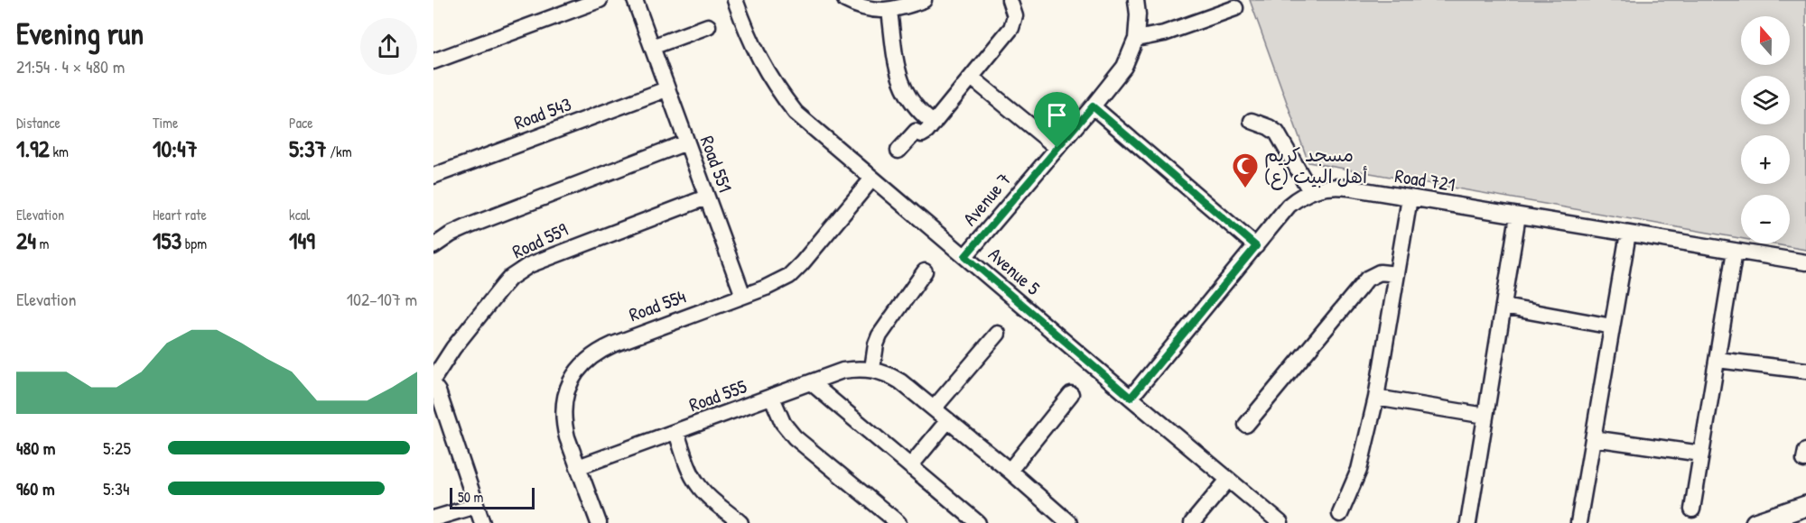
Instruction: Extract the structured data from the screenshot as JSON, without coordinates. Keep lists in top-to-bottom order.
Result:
{
  "streets": {
    "street": [
      "Road 543",
      "Road 551",
      "Road 721",
      "Avenue 7",
      "Road 559",
      "Avenue 5",
      "Road 554",
      "Road 555"
    ]
  },
  "crossings": [
    ["Road 543", "Road 551"],
    ["Road 551", "Road 559"],
    ["Road 551", "Road 554"],
    ["Road 721", "Avenue 5"],
    ["Avenue 7", "Avenue 5"],
    ["Avenue 5", "Road 554"],
    ["Road 554", "Road 555"]
  ],
  "places": {
    "mosque": ["مسجد كريم أهل البيت (ع)"]
  },
  "scale_bar": "50 m",
  "north": "top",
  "page": {
    "heading": ["Evening run", "21:54 · 4 × 480 m"],
    "map_buttons": ["+", "−"],
    "stats": [
      ["Distance", "1.92 km"],
      ["Time", "10:47"],
      ["Pace", "5:37 /km"],
      ["Elevation", "24 m"],
      ["Heart rate", "153 bpm"],
      ["kcal", "149"]
    ],
    "chart": ["Elevation", "102–107 m"],
    "list": [
      {
        "name": "480 m",
        "note": "5:25"
      },
      {
        "name": "960 m",
        "note": "5:34"
      }
    ],
    "scale": "50 m"
  }
}
